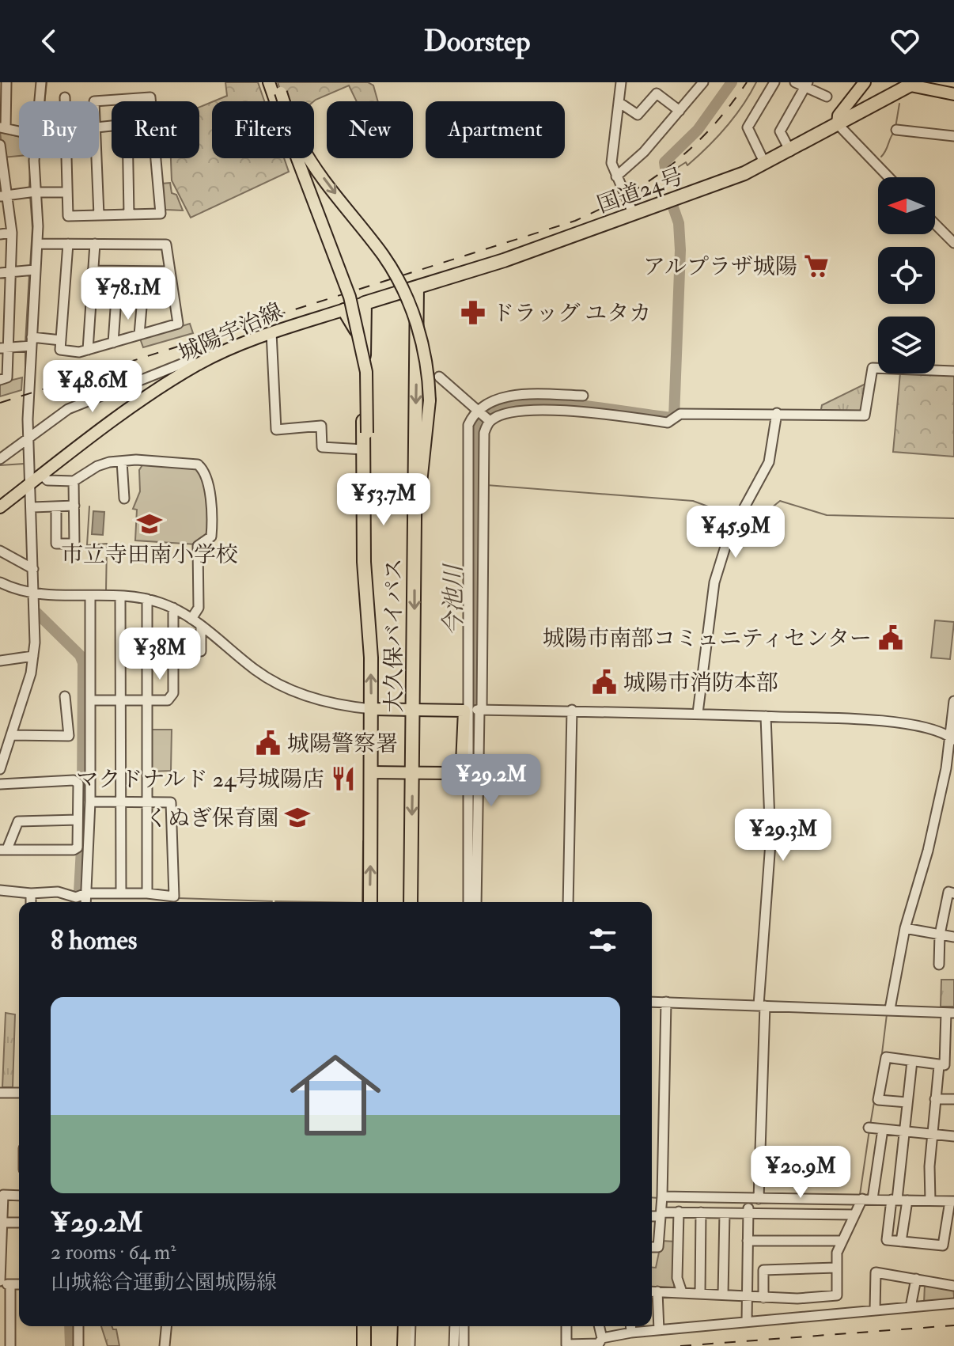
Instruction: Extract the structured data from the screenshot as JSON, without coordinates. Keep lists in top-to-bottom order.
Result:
{
  "streets": {
    "highway": ["国道24号", "大久保バイパス"],
    "main road": ["城陽宇治線"]
  },
  "crossings": [
    ["国道24号", "城陽宇治線"],
    ["国道24号", "大久保バイパス"],
    ["城陽宇治線", "大久保バイパス"]
  ],
  "water": ["今池川"],
  "places": {
    "supermarket": ["アルプラザ城陽"],
    "pharmacy": ["ドラッグ ユタカ"],
    "school or university": ["市立寺田南小学校", "くぬぎ保育園"],
    "public building": ["城陽市南部コミュニティセンター", "城陽市消防本部", "城陽警察署"],
    "restaurant": ["マクドナルド 24号城陽店"]
  },
  "north": "left",
  "page": {
    "header": "Doorstep",
    "chip": [
      "Buy",
      "Rent",
      "Filters",
      "New",
      "Apartment"
    ],
    "price": [
      "¥78.1M",
      "¥48.6M",
      "¥53.7M",
      "¥45.9M",
      "¥38M",
      "¥29.2M",
      "¥29.3M",
      "¥20.9M"
    ],
    "heading": "8 homes",
    "list": [
      {
        "name": "¥29.2M",
        "note": "2 rooms · 64 m² · 山城総合運動公園城陽線"
      }
    ]
  }
}
